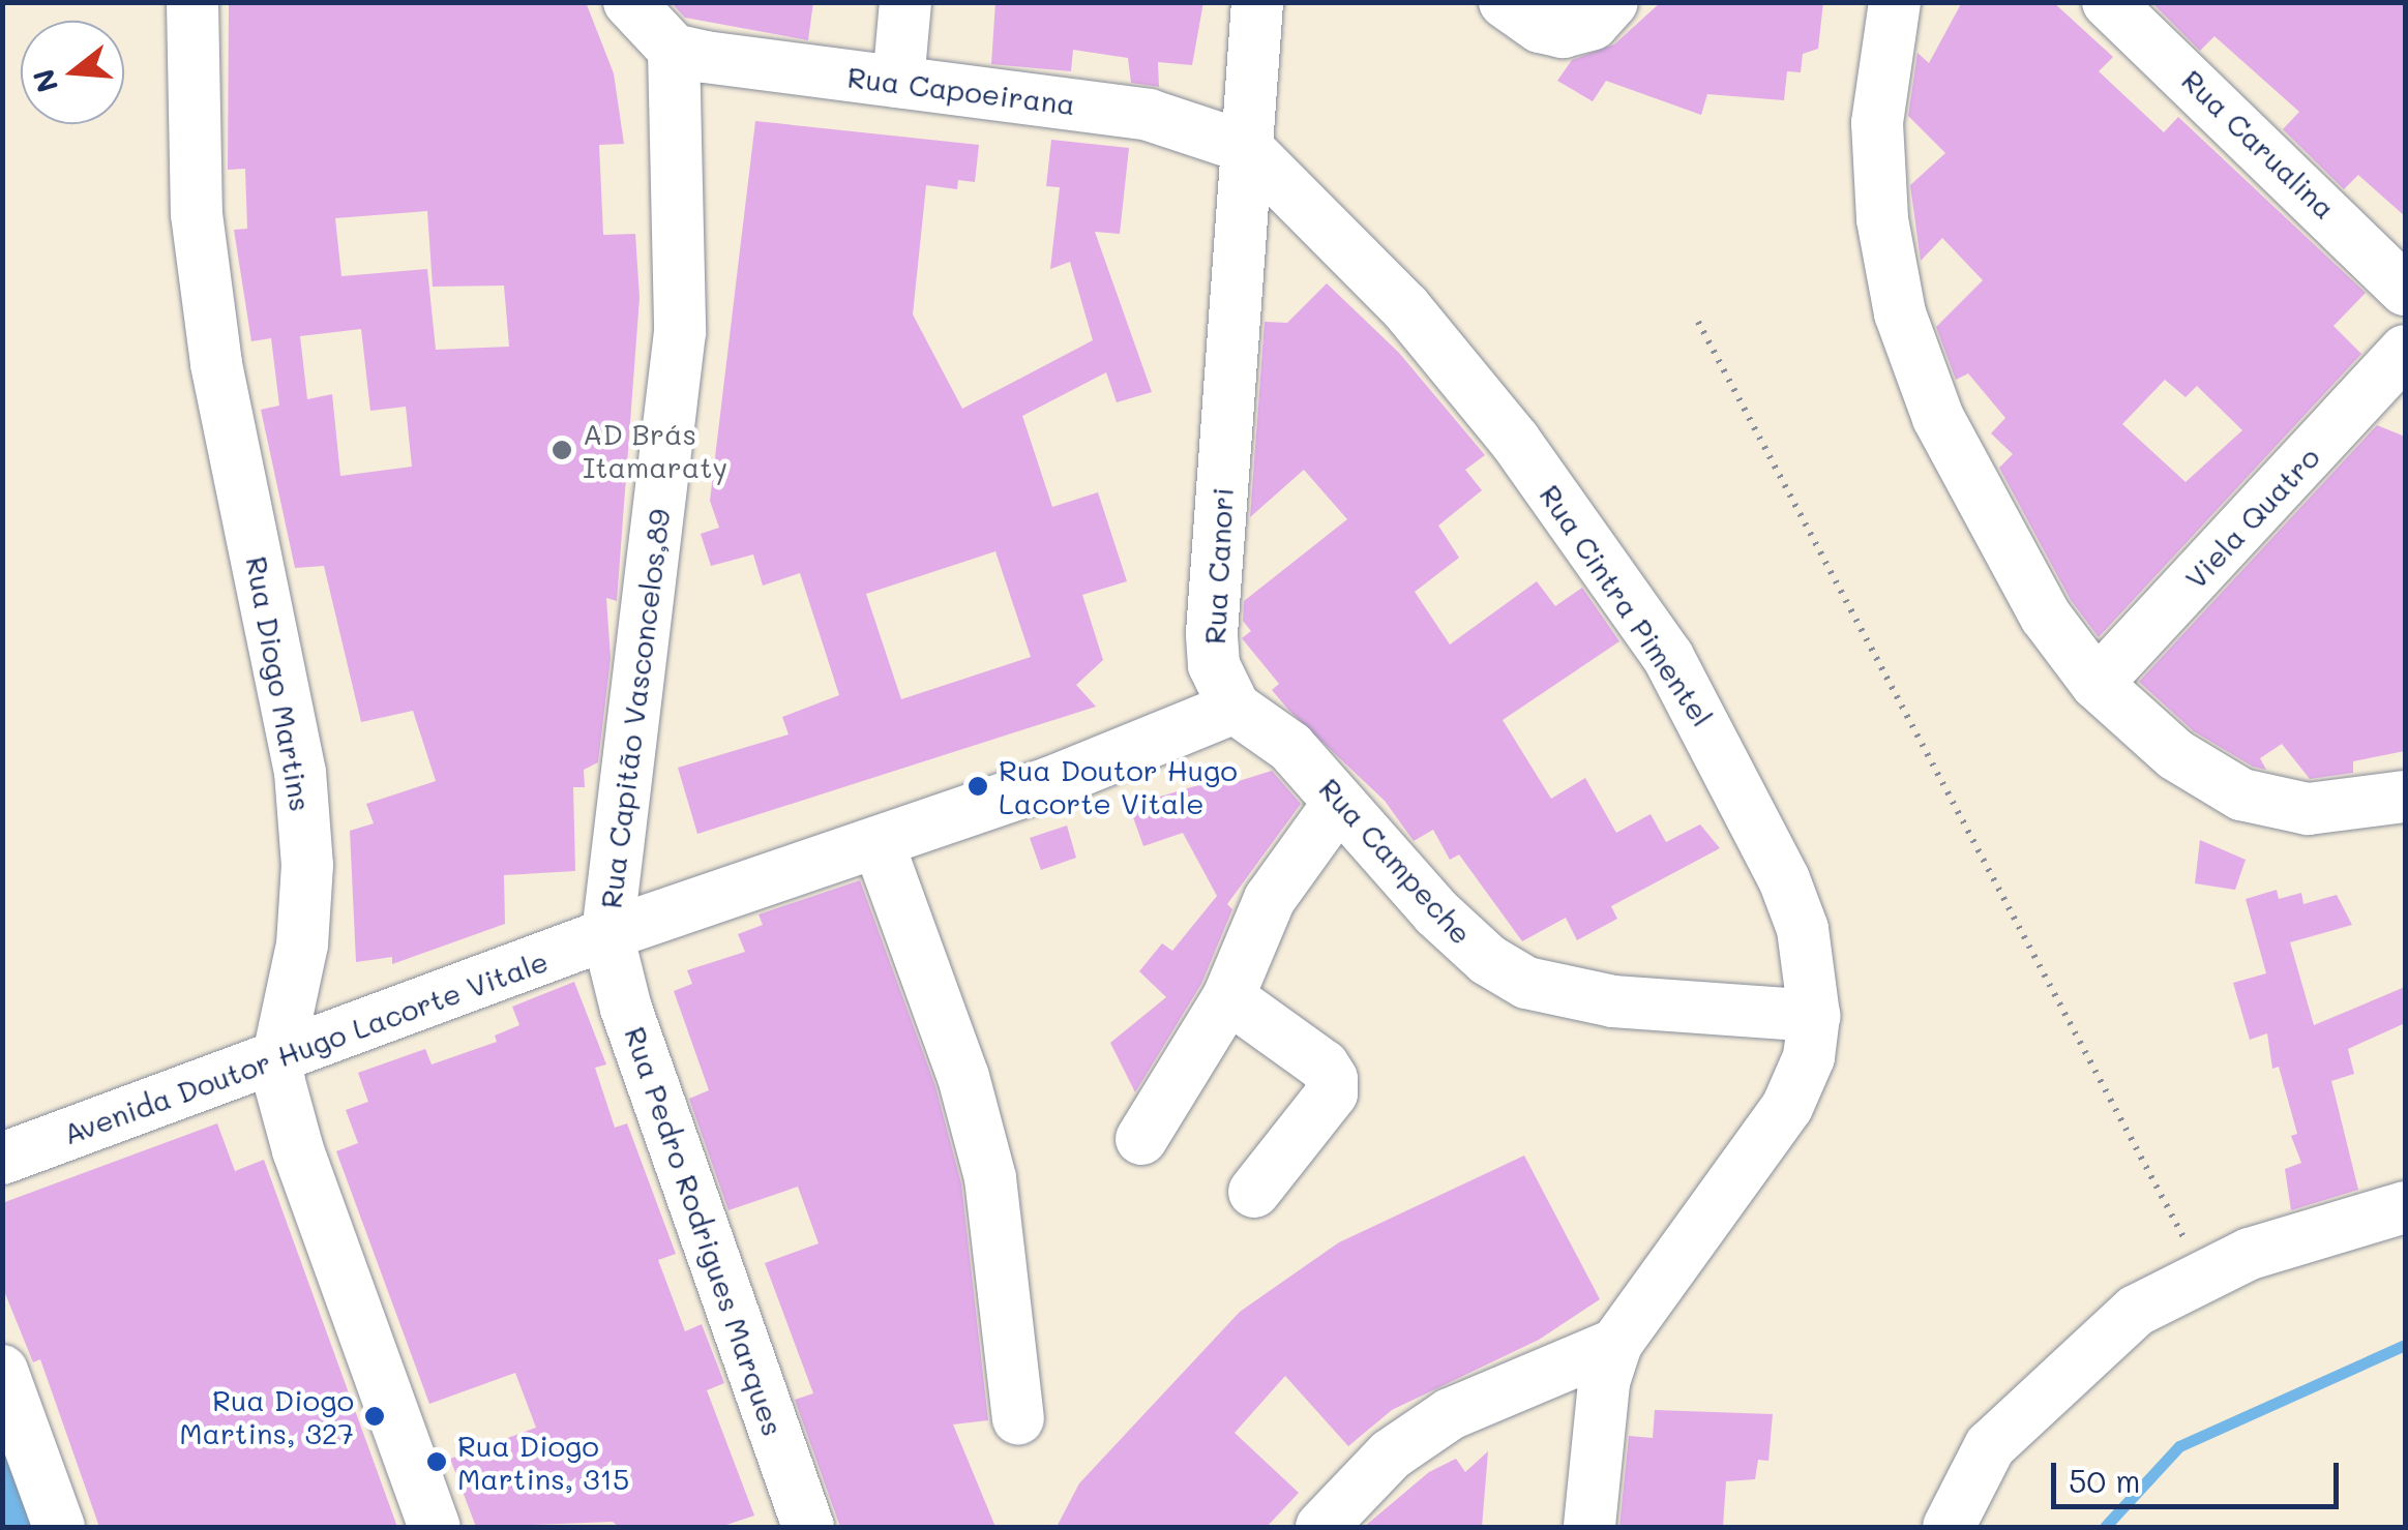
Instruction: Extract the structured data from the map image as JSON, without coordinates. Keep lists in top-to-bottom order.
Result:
{
  "streets": {
    "street": [
      "Rua Capoeirana",
      "Rua Carualina",
      "Viela Quatro",
      "Rua Canori",
      "Rua Cintra Pimentel",
      "Rua Diogo Martins",
      "Rua Capitão Vasconcelos,89",
      "Rua Campeche",
      "Avenida Doutor Hugo Lacorte Vitale",
      "Rua Pedro Rodrigues Marques"
    ]
  },
  "crossings": [
    ["Rua Capoeirana", "Rua Canori"],
    ["Rua Capoeirana", "Rua Cintra Pimentel"],
    ["Rua Capoeirana", "Rua Capitão Vasconcelos,89"],
    ["Rua Canori", "Rua Cintra Pimentel"],
    ["Rua Canori", "Rua Campeche"],
    ["Rua Cintra Pimentel", "Rua Campeche"],
    ["Rua Diogo Martins", "Avenida Doutor Hugo Lacorte Vitale"],
    ["Rua Capitão Vasconcelos,89", "Avenida Doutor Hugo Lacorte Vitale"],
    ["Rua Capitão Vasconcelos,89", "Rua Pedro Rodrigues Marques"],
    ["Avenida Doutor Hugo Lacorte Vitale", "Rua Pedro Rodrigues Marques"]
  ],
  "places": [
    "AD Brás Itamaraty",
    "Rua Doutor Hugo Lacorte Vitale",
    "Rua Diogo Martins, 327",
    "Rua Diogo Martins, 315"
  ],
  "scale_bar": "50 m",
  "north": "left"
}
